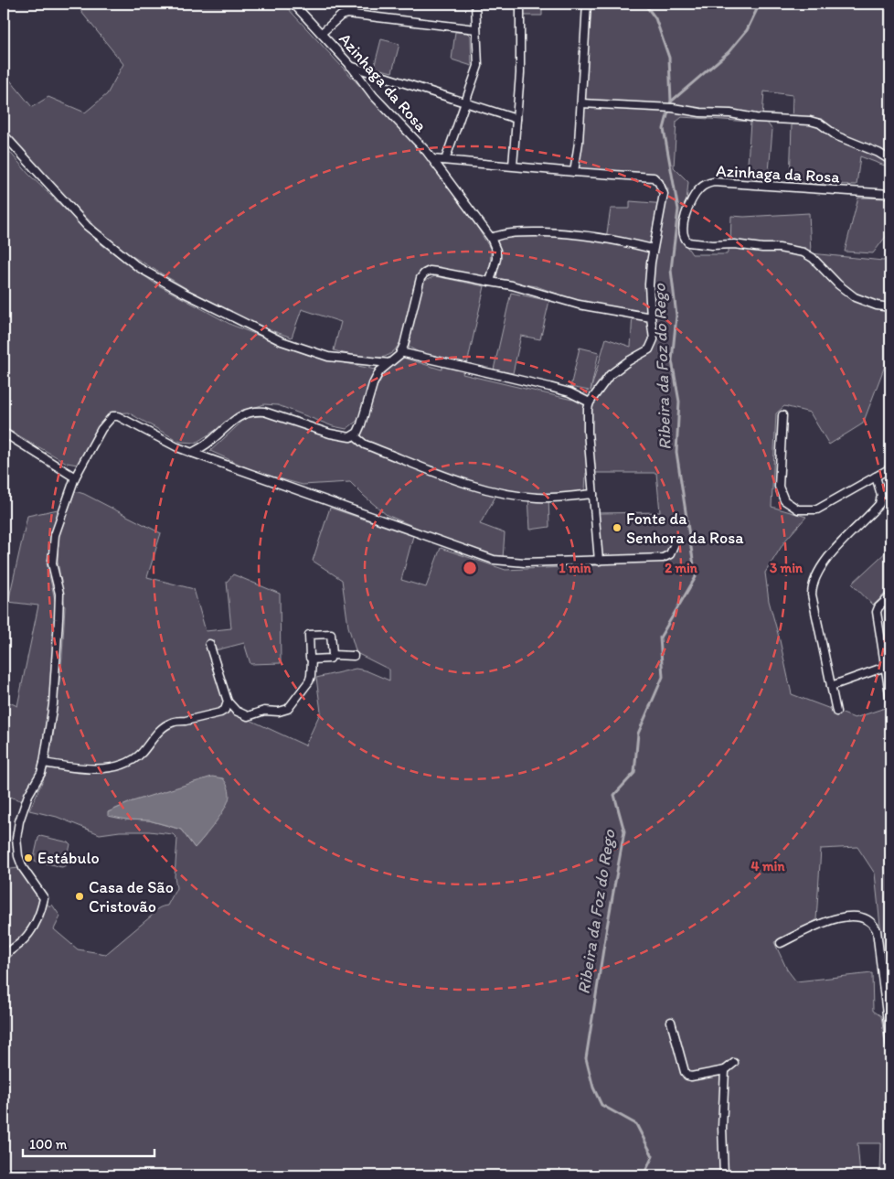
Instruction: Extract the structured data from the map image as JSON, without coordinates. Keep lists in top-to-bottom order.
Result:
{
  "streets": {
    "street": ["Azinhaga da Rosa"]
  },
  "water": ["Ribeira da Foz do Rego"],
  "places": ["Fonte da Senhora da Rosa", "Estábulo", "Casa de São Cristovão"],
  "scale_bar": "100 m",
  "rings": [
    "1 min",
    "2 min",
    "3 min",
    "4 min"
  ]
}
